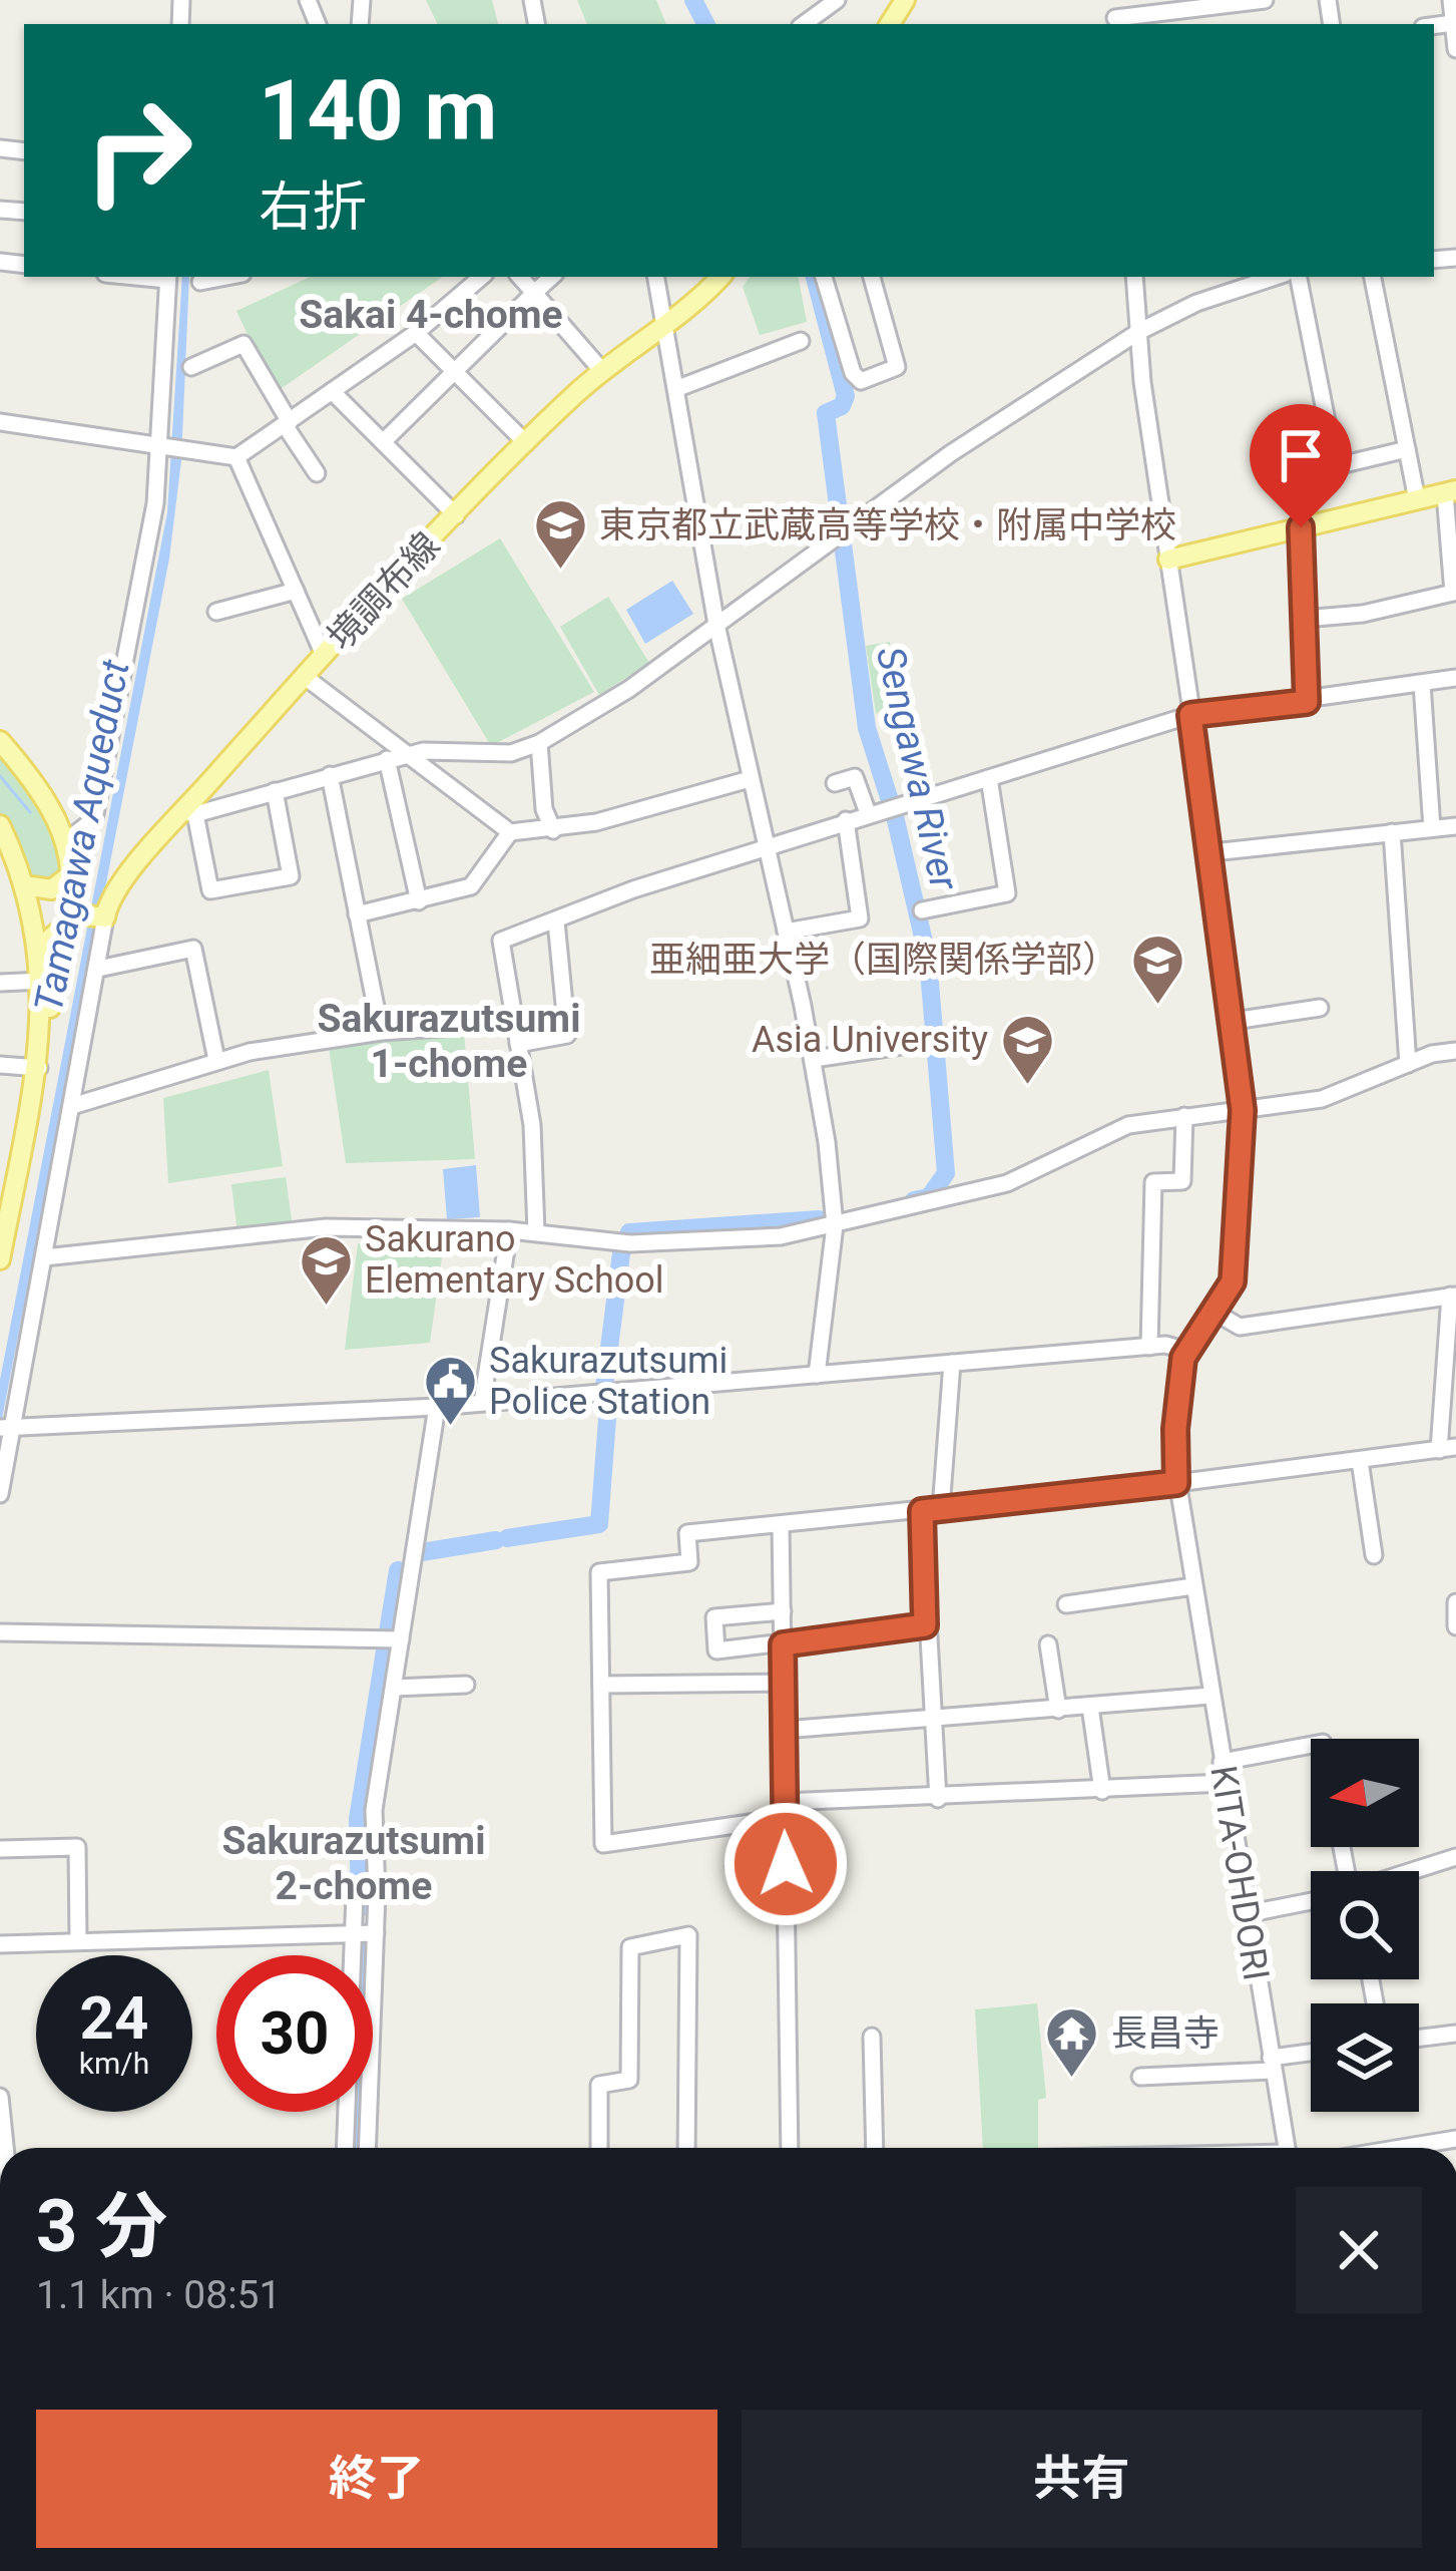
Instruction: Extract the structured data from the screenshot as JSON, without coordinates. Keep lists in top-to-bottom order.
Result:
{
  "streets": {
    "main road": ["境調布線"],
    "street": ["KITA-OHDORI"]
  },
  "districts": ["Sakai 4-chome", "Sakurazutsumi 1-chome", "Sakurazutsumi 2-chome"],
  "water": ["Sengawa River", "Tamagawa Aqueduct"],
  "places": {
    "school or university": [
      "東京都立武蔵高等学校・附属中学校",
      "亜細亜大学（国際関係学部）",
      "Asia University",
      "Sakurano Elementary School"
    ],
    "public building": ["Sakurazutsumi Police Station"],
    "temple": ["長昌寺"]
  },
  "north": "left",
  "page": {
    "turn": ["140 m", "右折"],
    "speed": "24 km/h",
    "limit": "30",
    "heading": ["3 分", "1.1 km · 08:51"],
    "buttons": ["終了", "共有"]
  }
}
